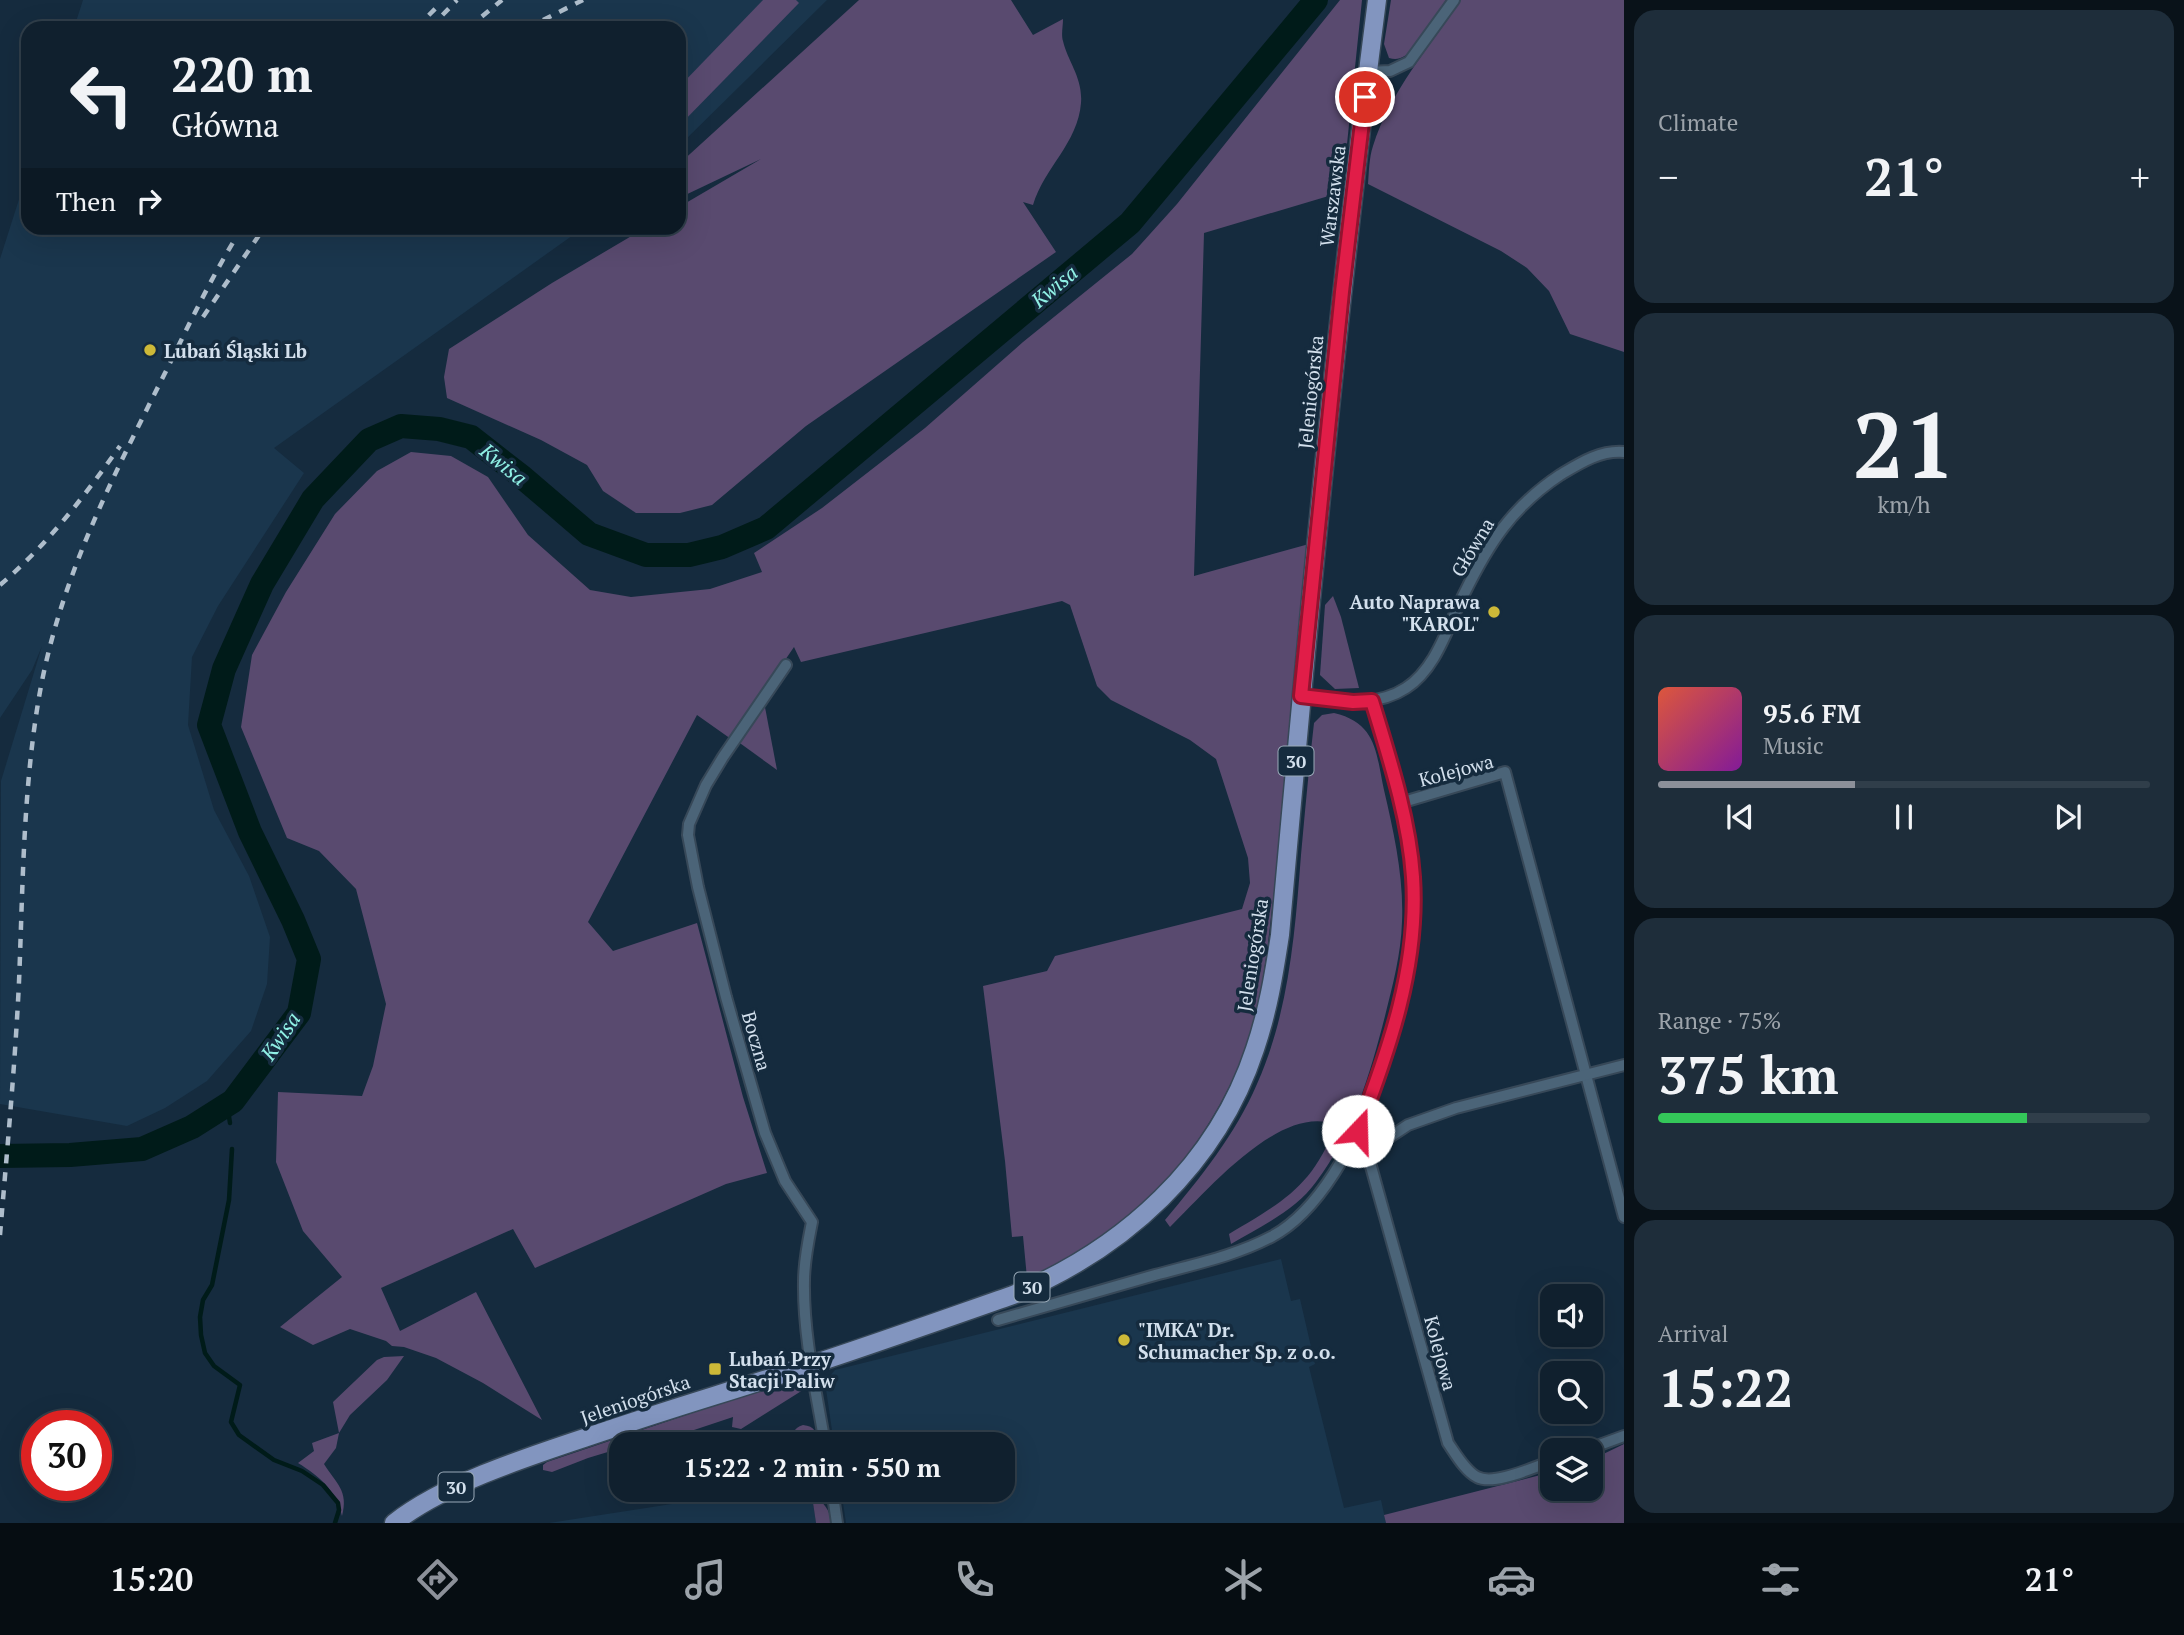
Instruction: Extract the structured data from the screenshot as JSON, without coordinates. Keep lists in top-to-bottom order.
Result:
{
  "streets": {
    "main road": ["Warszawska", "Jeleniogórska", "30"],
    "street": ["Główna", "Kolejowa", "Boczna"]
  },
  "crossings": [
    ["Warszawska", "Jeleniogórska"],
    ["Jeleniogórska", "Główna"],
    ["Jeleniogórska", "Boczna"]
  ],
  "water": ["Kwisa"],
  "places": {
    "other": ["Lubań Śląski Lb", "Auto Naprawa \"KAROL\"", "\"IMKA\" Dr. Schumacher Sp. z o.o."],
    "transit": ["Lubań Przy Stacji Paliw"]
  },
  "page": {
    "tile": [
      "Climate",
      ["21", "km/h"],
      ["Range · 75%", "375 km"],
      ["Arrival", "15:22"]
    ],
    "turn": ["220 m", "Główna"],
    "heat": ["−", "21°", "+"],
    "then": "Then",
    "song": ["95.6 FM", "Music"],
    "limit": "30",
    "trip": "15:22 · 2 min · 550 m",
    "tabs": ["15:20", "21°"]
  }
}
